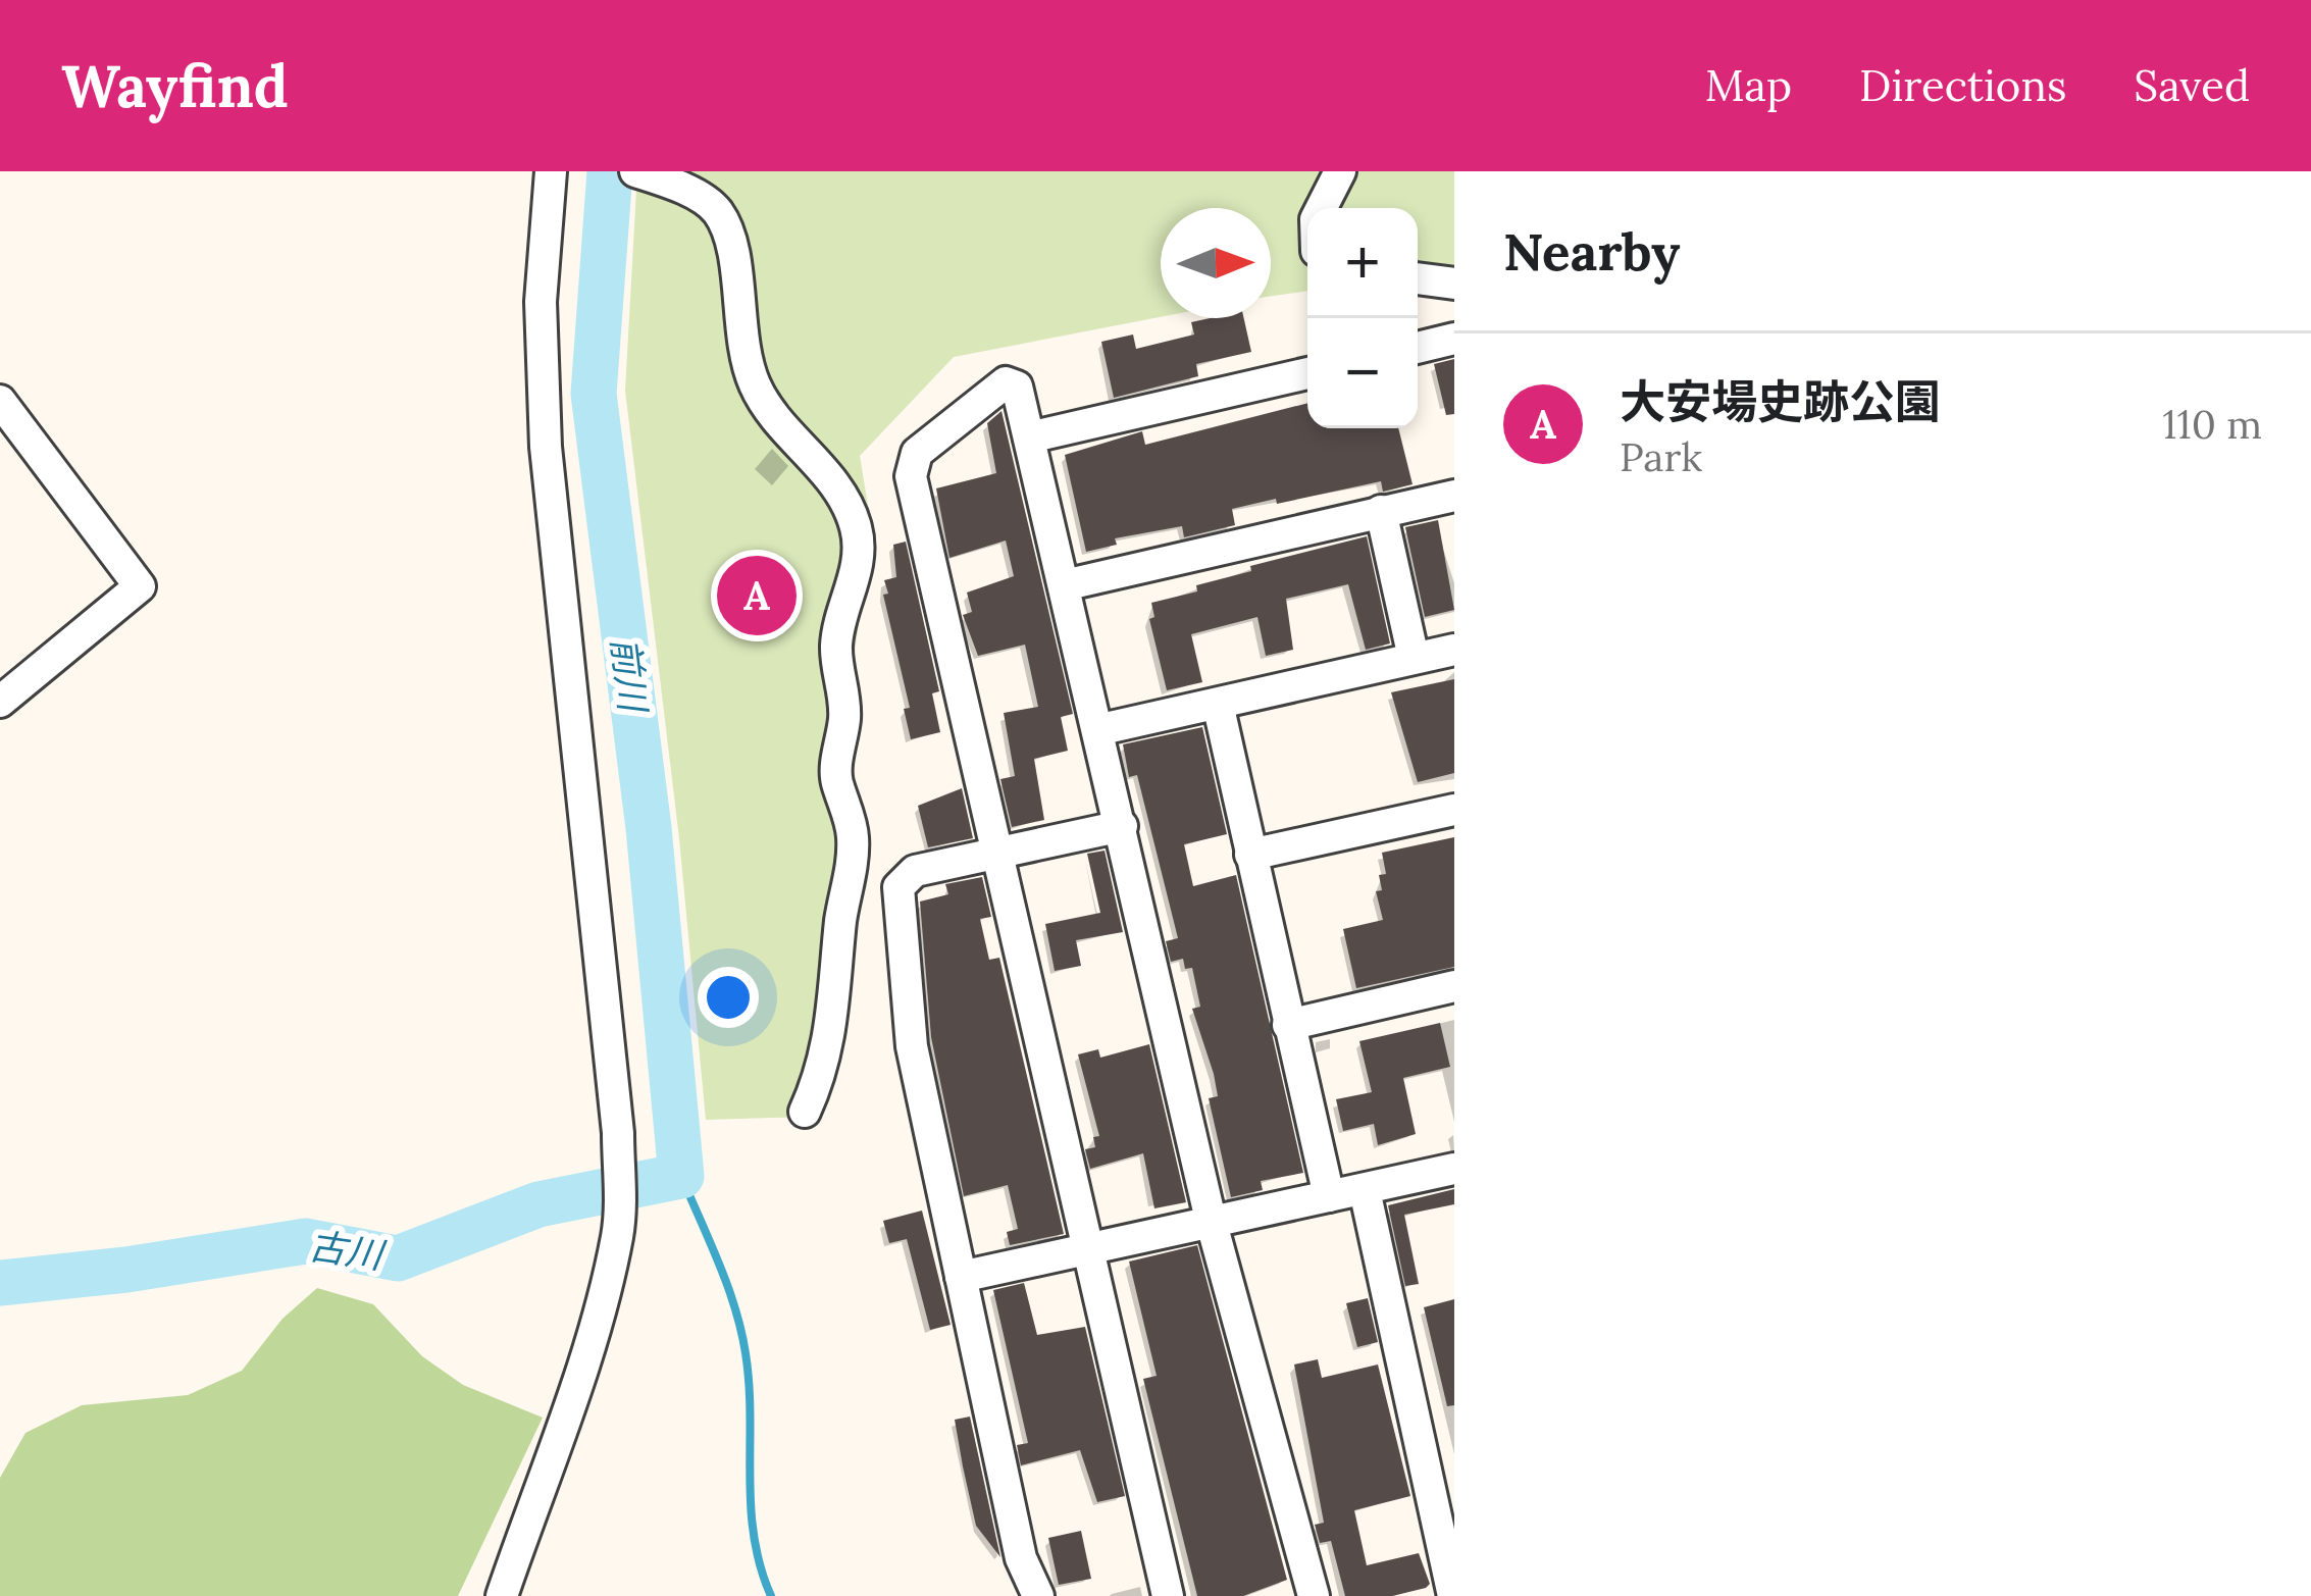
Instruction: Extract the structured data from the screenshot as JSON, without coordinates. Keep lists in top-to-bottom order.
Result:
{
  "water": ["前川", "古川"],
  "north": "right",
  "page": {
    "header": "Wayfind",
    "nav": ["Map", "Directions", "Saved"],
    "heading": "Nearby",
    "map_buttons": ["+", "−"],
    "list": [
      {
        "mark": "A",
        "name": "大安場史跡公園",
        "note": "Park",
        "value": "110 m"
      }
    ],
    "pins": "A"
  }
}
